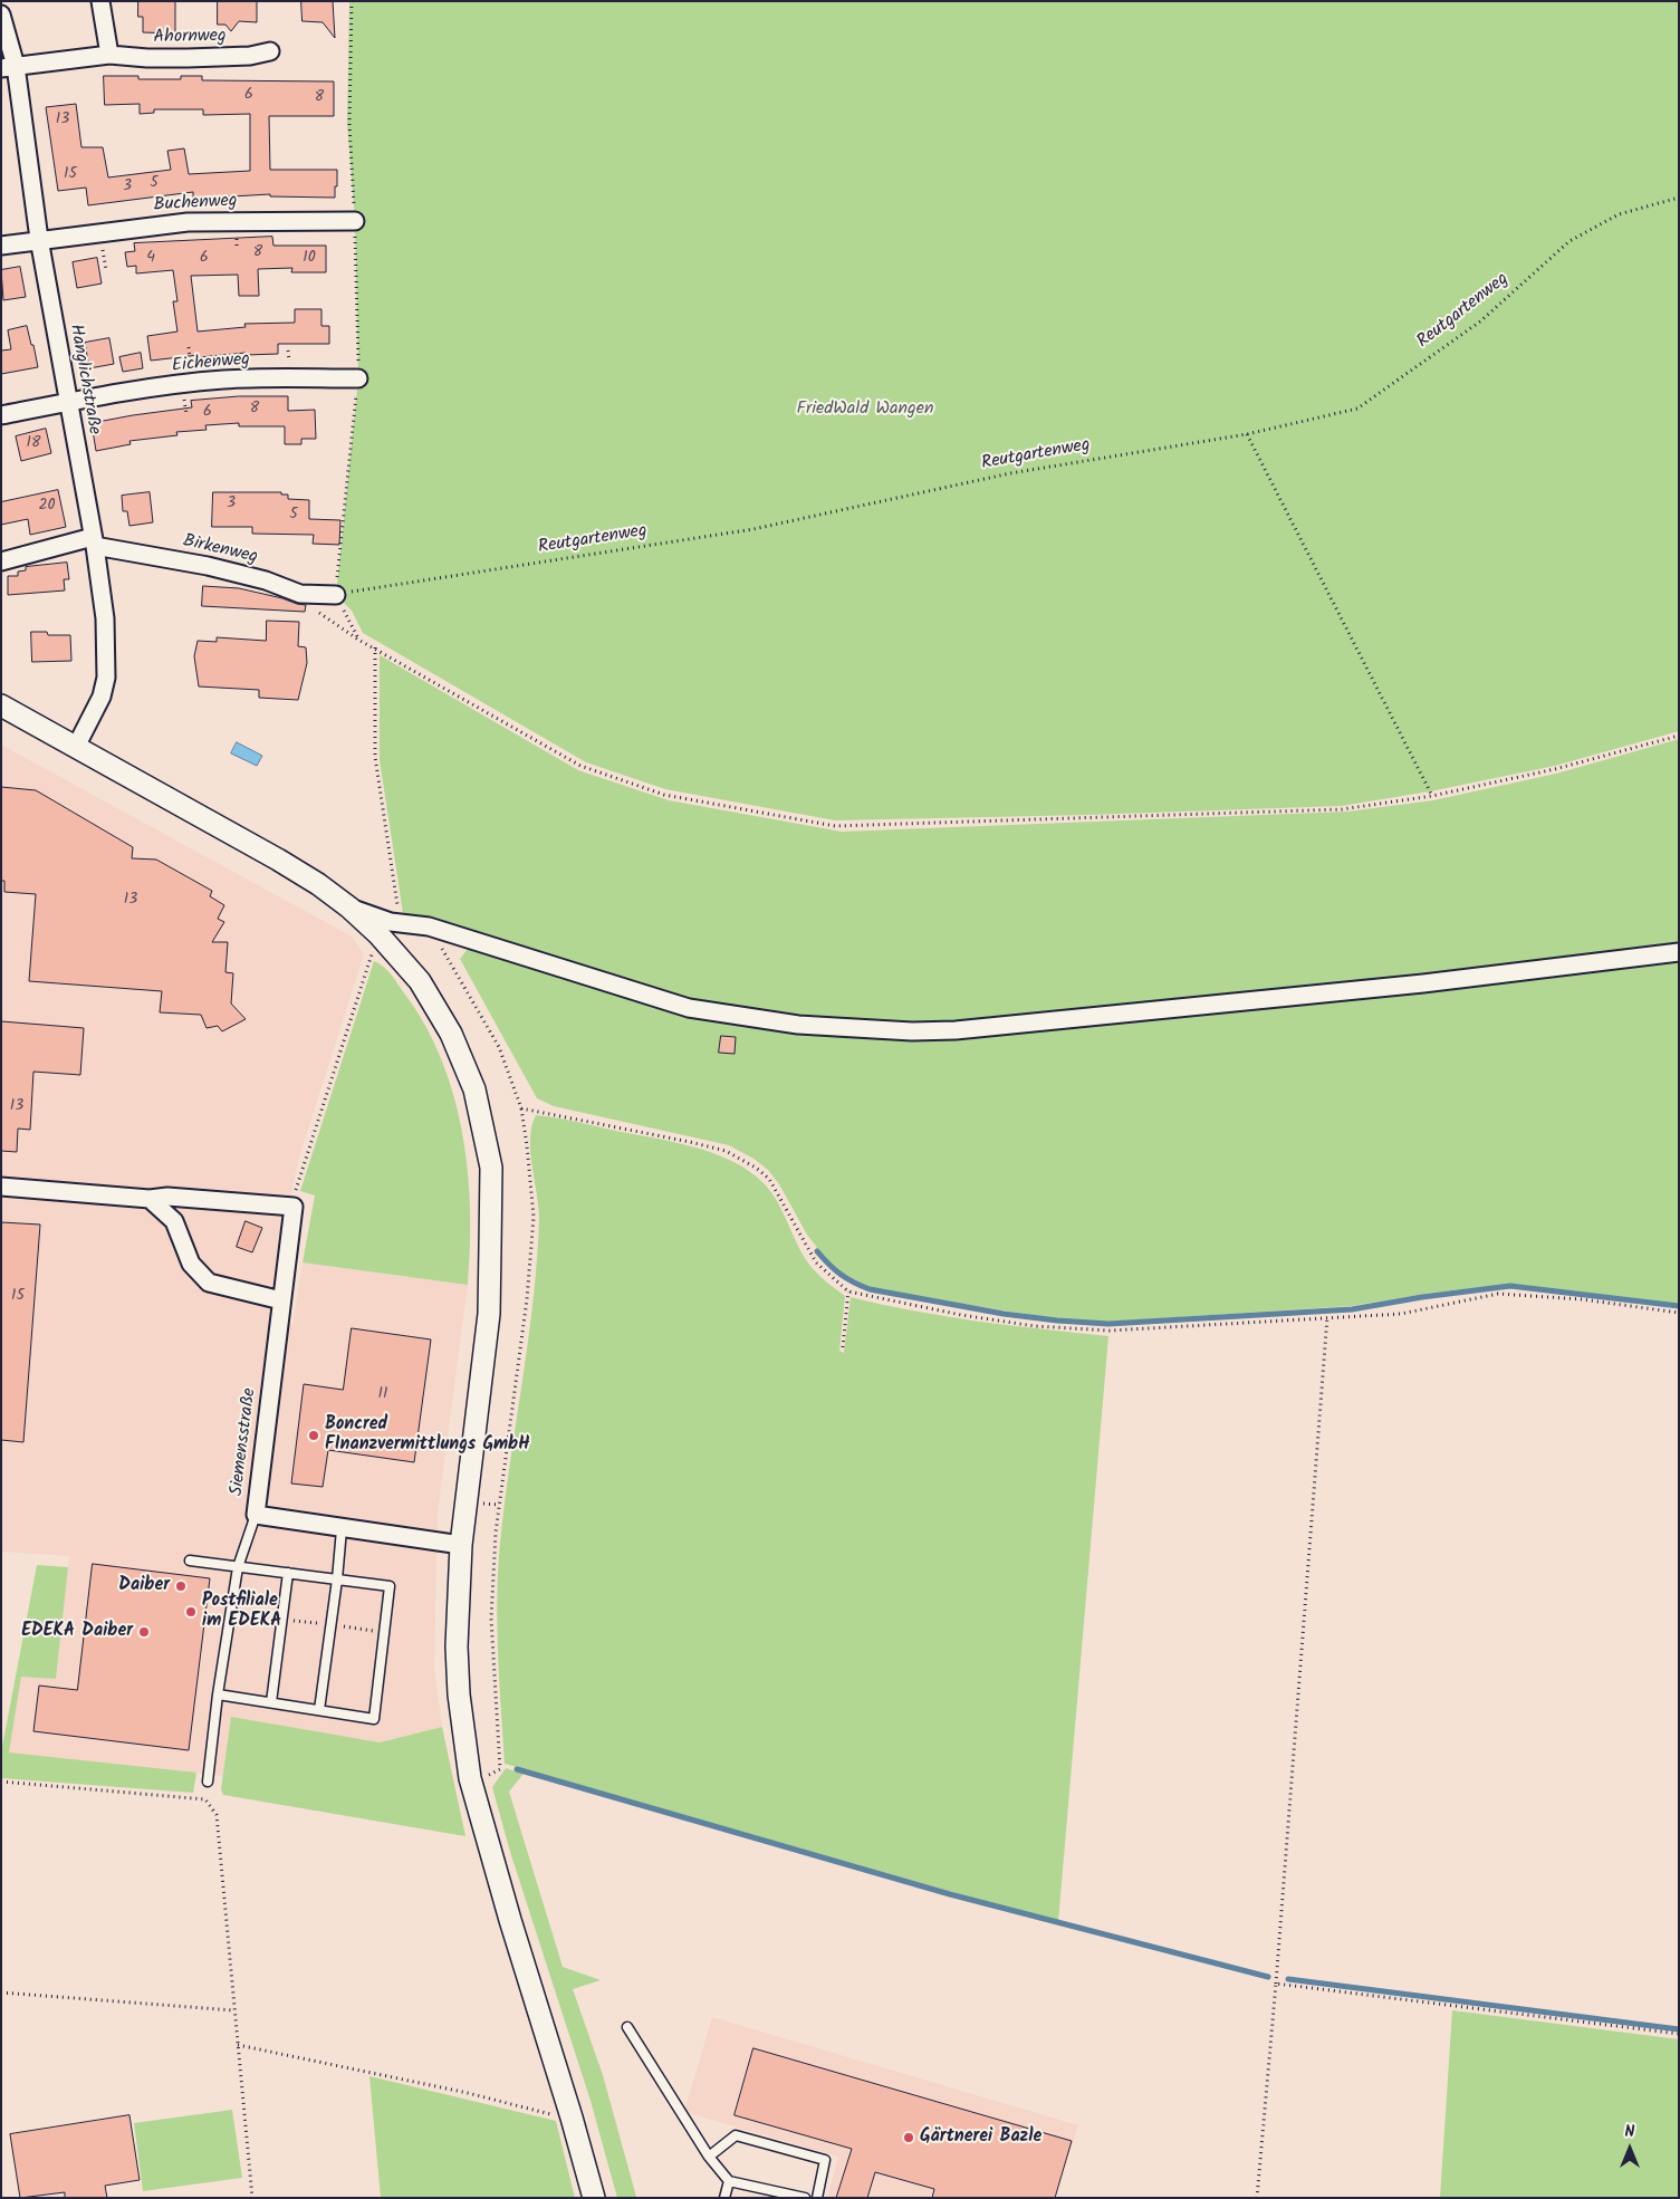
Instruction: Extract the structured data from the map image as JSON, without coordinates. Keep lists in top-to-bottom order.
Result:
{
  "streets": {
    "street": [
      "Ahornweg",
      "Buchenweg",
      "Eichenweg",
      "Hanglichstraße",
      "Birkenweg",
      "Siemensstraße"
    ],
    "path": ["Reutgartenweg"]
  },
  "crossings": [
    ["Ahornweg", "Hanglichstraße"],
    ["Buchenweg", "Hanglichstraße"],
    ["Reutgartenweg", "Birkenweg"],
    ["Eichenweg", "Hanglichstraße"],
    ["Hanglichstraße", "Birkenweg"]
  ],
  "parks": ["FriedWald Wangen"],
  "places": [
    "Boncred FInanzvermittlungs GmbH",
    "Daiber",
    "Postfiliale im EDEKA",
    "EDEKA Daiber",
    "Gärtnerei Bazle"
  ],
  "house_numbers": [
    "6",
    "8",
    "13",
    "15",
    "5",
    "3",
    "8",
    "4",
    "6",
    "10",
    "8",
    "6",
    "18",
    "3",
    "20",
    "5",
    "13",
    "13",
    "15",
    "11"
  ],
  "north": "top"
}
